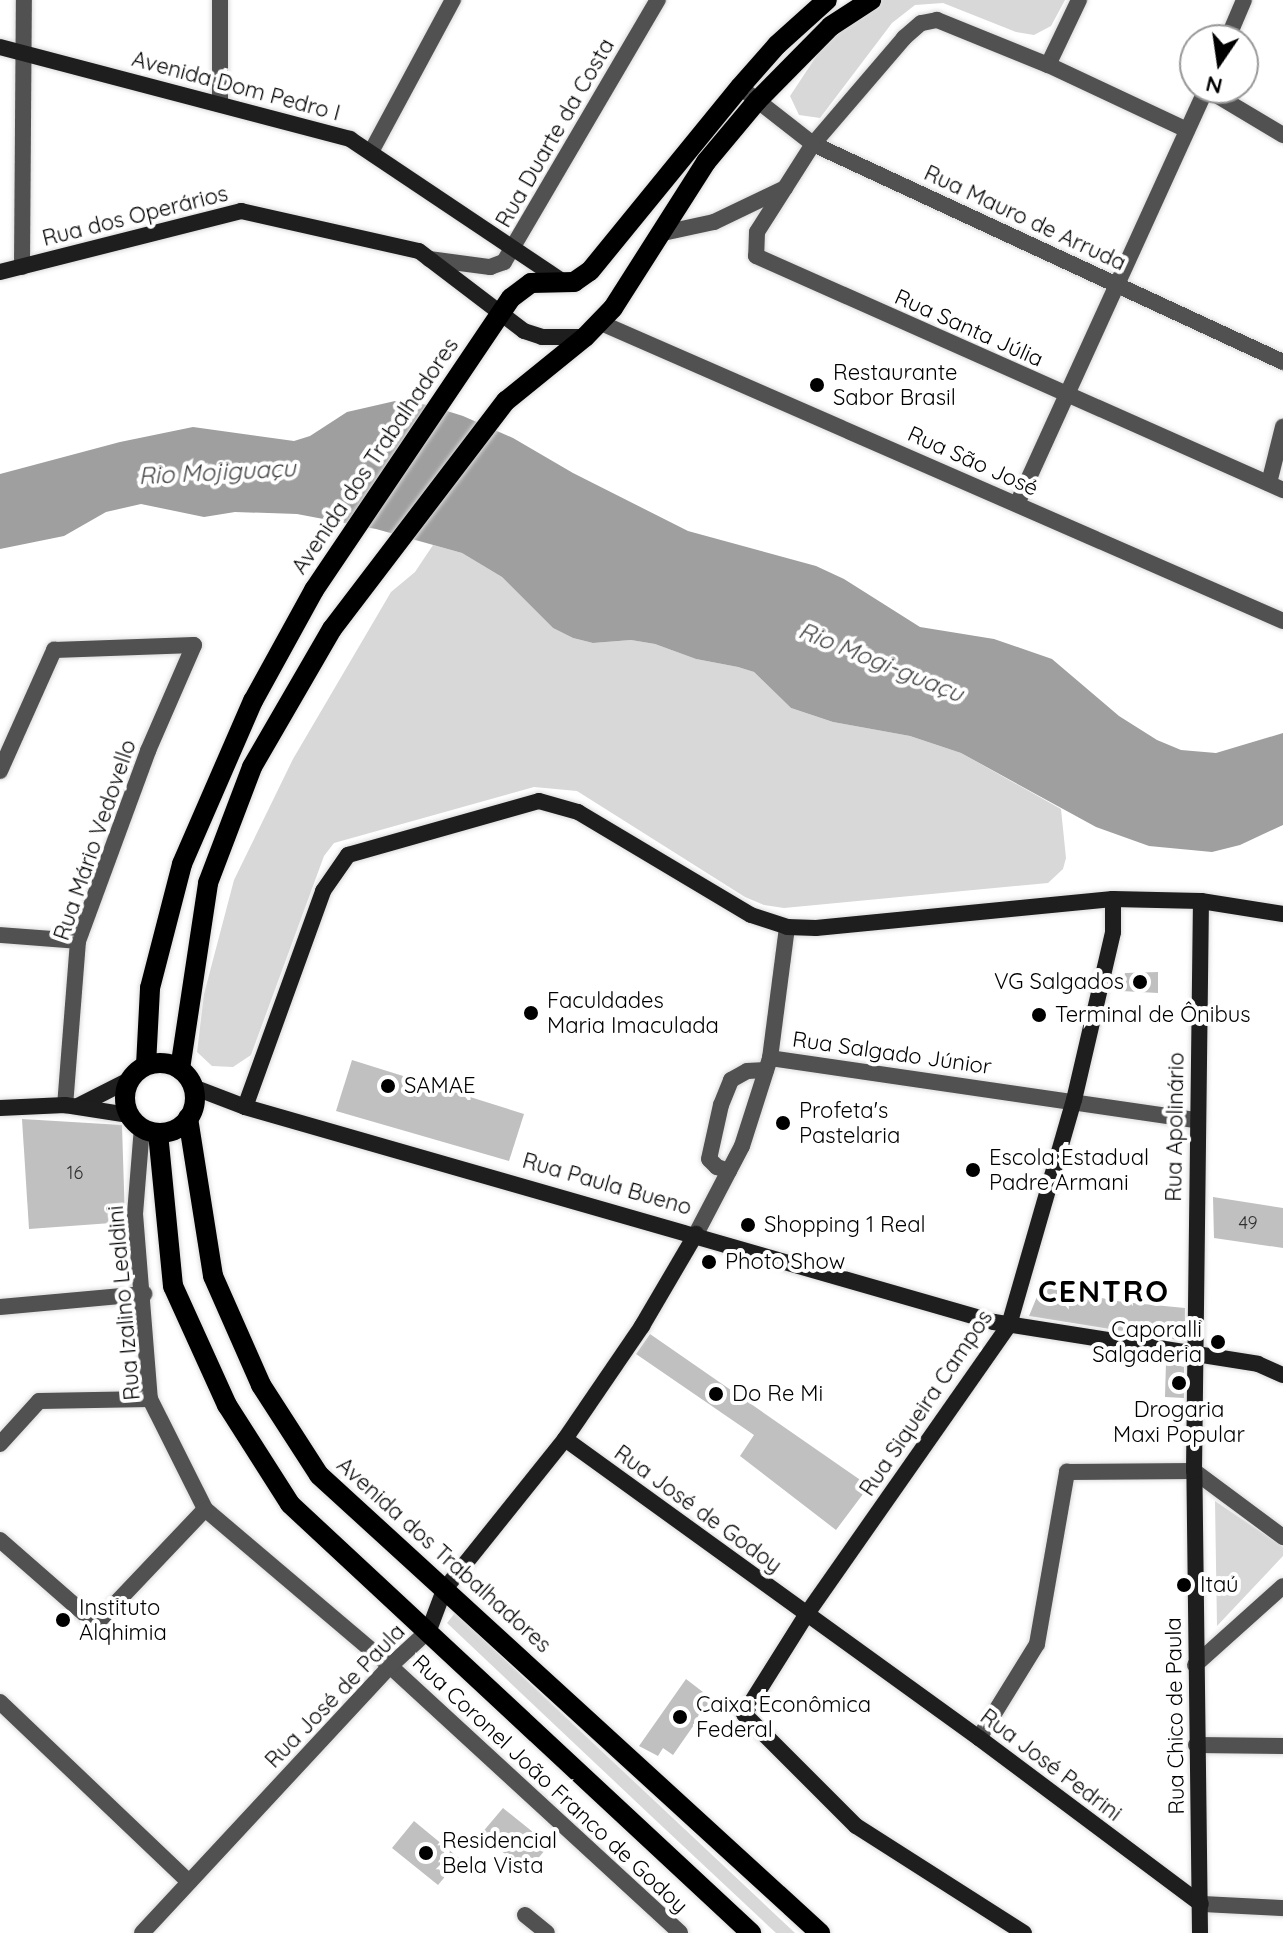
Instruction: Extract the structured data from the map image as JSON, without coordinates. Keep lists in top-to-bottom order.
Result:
{
  "streets": {
    "main road": [
      "Avenida Dom Pedro I",
      "Rua dos Operários",
      "Avenida dos Trabalhadores",
      "Rua Apolinário",
      "Rua Paula Bueno",
      "Rua Siqueira Campos",
      "Rua José de Godoy",
      "Rua José de Paula",
      "Rua Chico de Paula",
      "Rua José Pedrini"
    ],
    "street": [
      "Rua Duarte da Costa",
      "Rua Mauro de Arruda",
      "Rua Santa Júlia",
      "Rua São José",
      "Rua Mário Vedovello",
      "Rua Salgado Júnior",
      "Rua Izalino Lealdini",
      "Rua Coronel João Franco de Godoy"
    ]
  },
  "crossings": [
    ["Avenida Dom Pedro I", "Rua Duarte da Costa"],
    ["Avenida Dom Pedro I", "Avenida dos Trabalhadores"],
    ["Rua dos Operários", "Avenida dos Trabalhadores"],
    ["Rua Mauro de Arruda", "Rua Santa Júlia"],
    ["Rua Mauro de Arruda", "Avenida dos Trabalhadores"],
    ["Avenida dos Trabalhadores", "Rua Paula Bueno"],
    ["Avenida dos Trabalhadores", "Rua Izalino Lealdini"],
    ["Avenida dos Trabalhadores", "Rua José de Paula"],
    ["Rua Salgado Júnior", "Rua Apolinário"],
    ["Rua Salgado Júnior", "Rua Paula Bueno"],
    ["Rua Salgado Júnior", "Rua Siqueira Campos"],
    ["Rua Salgado Júnior", "Rua José de Paula"],
    ["Rua Apolinário", "Rua Paula Bueno"],
    ["Rua Apolinário", "Rua Chico de Paula"],
    ["Rua Paula Bueno", "Rua Izalino Lealdini"],
    ["Rua Paula Bueno", "Rua Siqueira Campos"],
    ["Rua Paula Bueno", "Rua José de Paula"],
    ["Rua Paula Bueno", "Rua Chico de Paula"],
    ["Rua Izalino Lealdini", "Rua José de Paula"],
    ["Rua Izalino Lealdini", "Rua Coronel João Franco de Godoy"],
    ["Rua Siqueira Campos", "Rua José de Godoy"],
    ["Rua Siqueira Campos", "Rua José Pedrini"],
    ["Rua José de Godoy", "Rua José de Paula"],
    ["Rua José de Godoy", "Rua José Pedrini"],
    ["Rua José de Paula", "Rua Coronel João Franco de Godoy"],
    ["Rua Chico de Paula", "Rua José Pedrini"]
  ],
  "districts": ["CENTRO"],
  "water": ["Rio Mojiguaçu", "Rio Mogi-guaçu"],
  "places": [
    "Restaurante Sabor Brasil",
    "VG Salgados",
    "Faculdades Maria Imaculada",
    "Terminal de Ônibus",
    "SAMAE",
    "Profeta's Pastelaria",
    "Escola Estadual Padre Armani",
    "Shopping 1 Real",
    "Photo Show",
    "Caporalli Salgaderia",
    "Drogaria Maxi Popular",
    "Do Re Mi",
    "Itaú",
    "Instituto Alqhimia",
    "Caixa Econômica Federal",
    "Residencial Bela Vista"
  ],
  "house_numbers": ["16", "49"],
  "north": "bottom"
}
